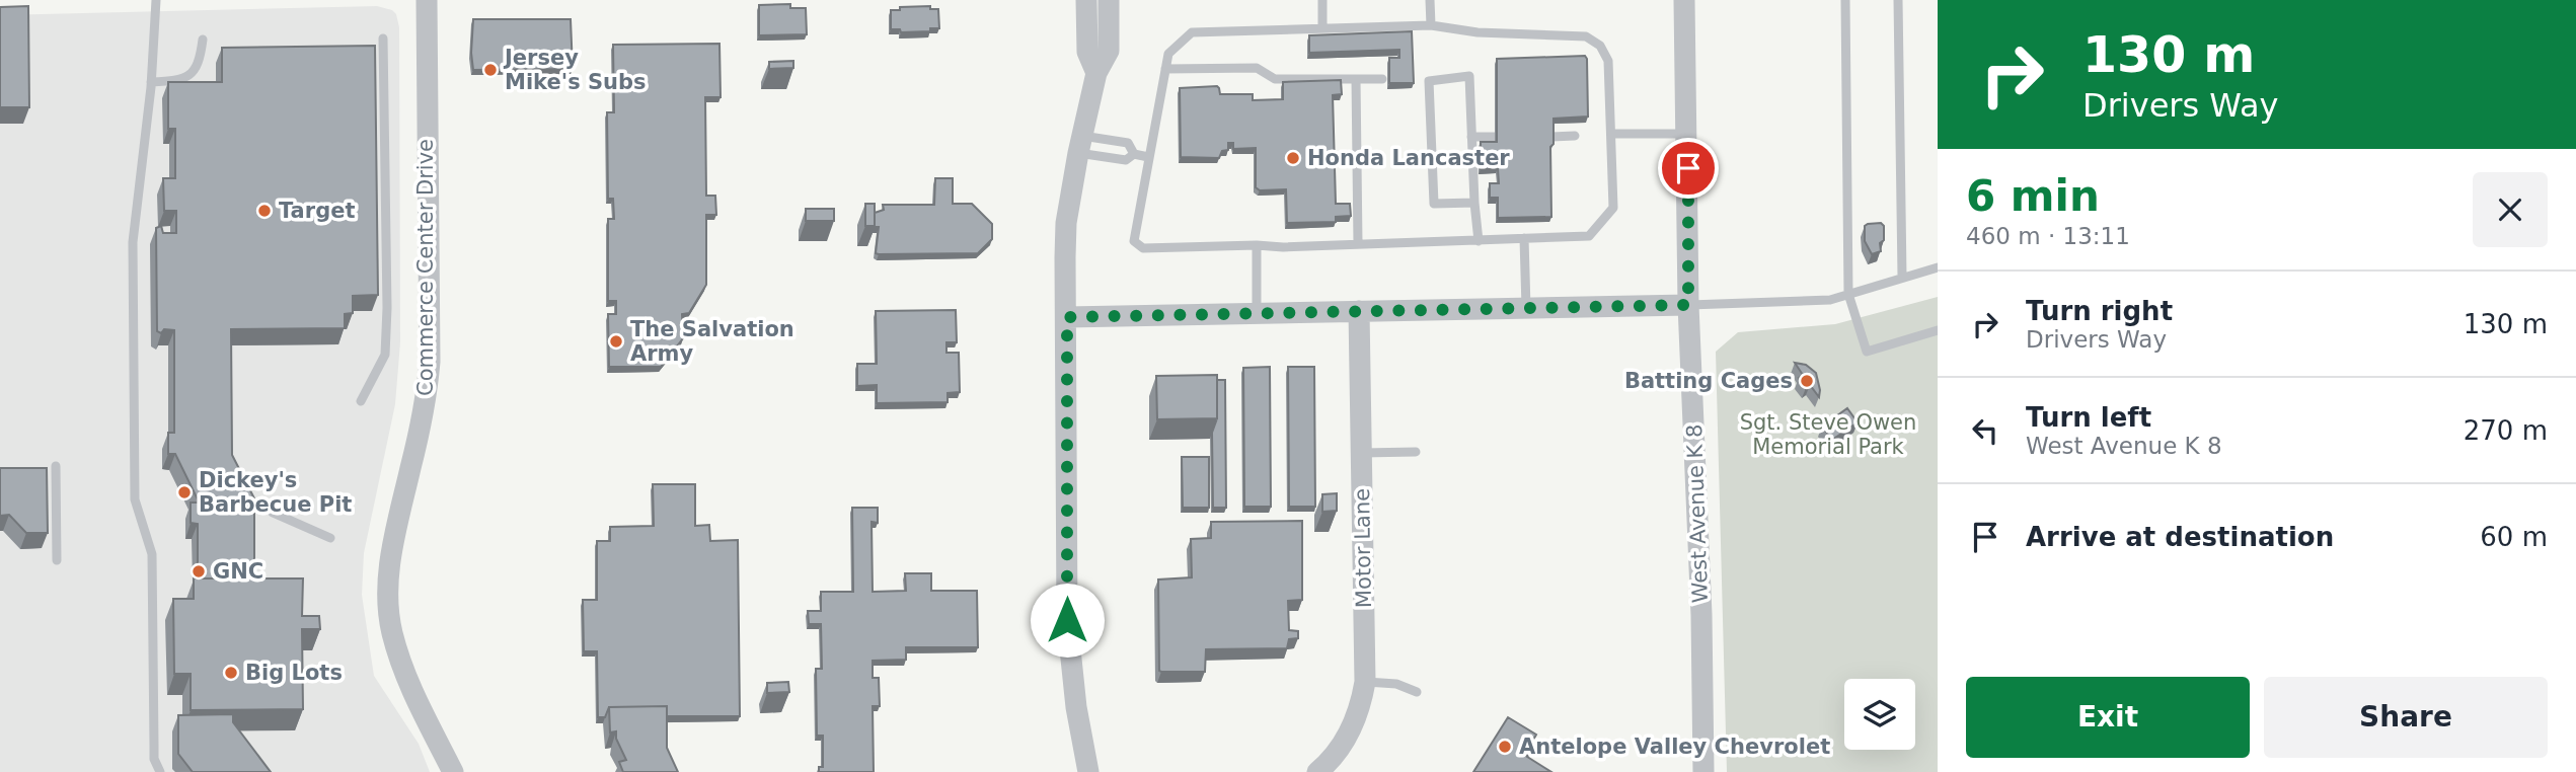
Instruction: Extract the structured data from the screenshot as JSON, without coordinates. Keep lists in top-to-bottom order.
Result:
{
  "streets": {
    "street": ["Commerce Center Drive", "West Avenue K 8", "Motor Lane"]
  },
  "parks": ["Sgt. Steve Owen Memorial Park"],
  "places": [
    "Jersey Mike's Subs",
    "Honda Lancaster",
    "Target",
    "The Salvation Army",
    "Batting Cages",
    "Dickey's Barbecue Pit",
    "GNC",
    "Big Lots",
    "Antelope Valley Chevrolet"
  ],
  "page": {
    "turn": ["130 m", "Drivers Way"],
    "heading": ["6 min", "460 m · 13:11"],
    "list": [
      {
        "name": "Turn right",
        "note": "Drivers Way",
        "value": "130 m"
      },
      {
        "name": "Turn left",
        "note": "West Avenue K 8",
        "value": "270 m"
      },
      {
        "name": "Arrive at destination",
        "value": "60 m"
      }
    ],
    "buttons": ["Exit", "Share"]
  }
}
